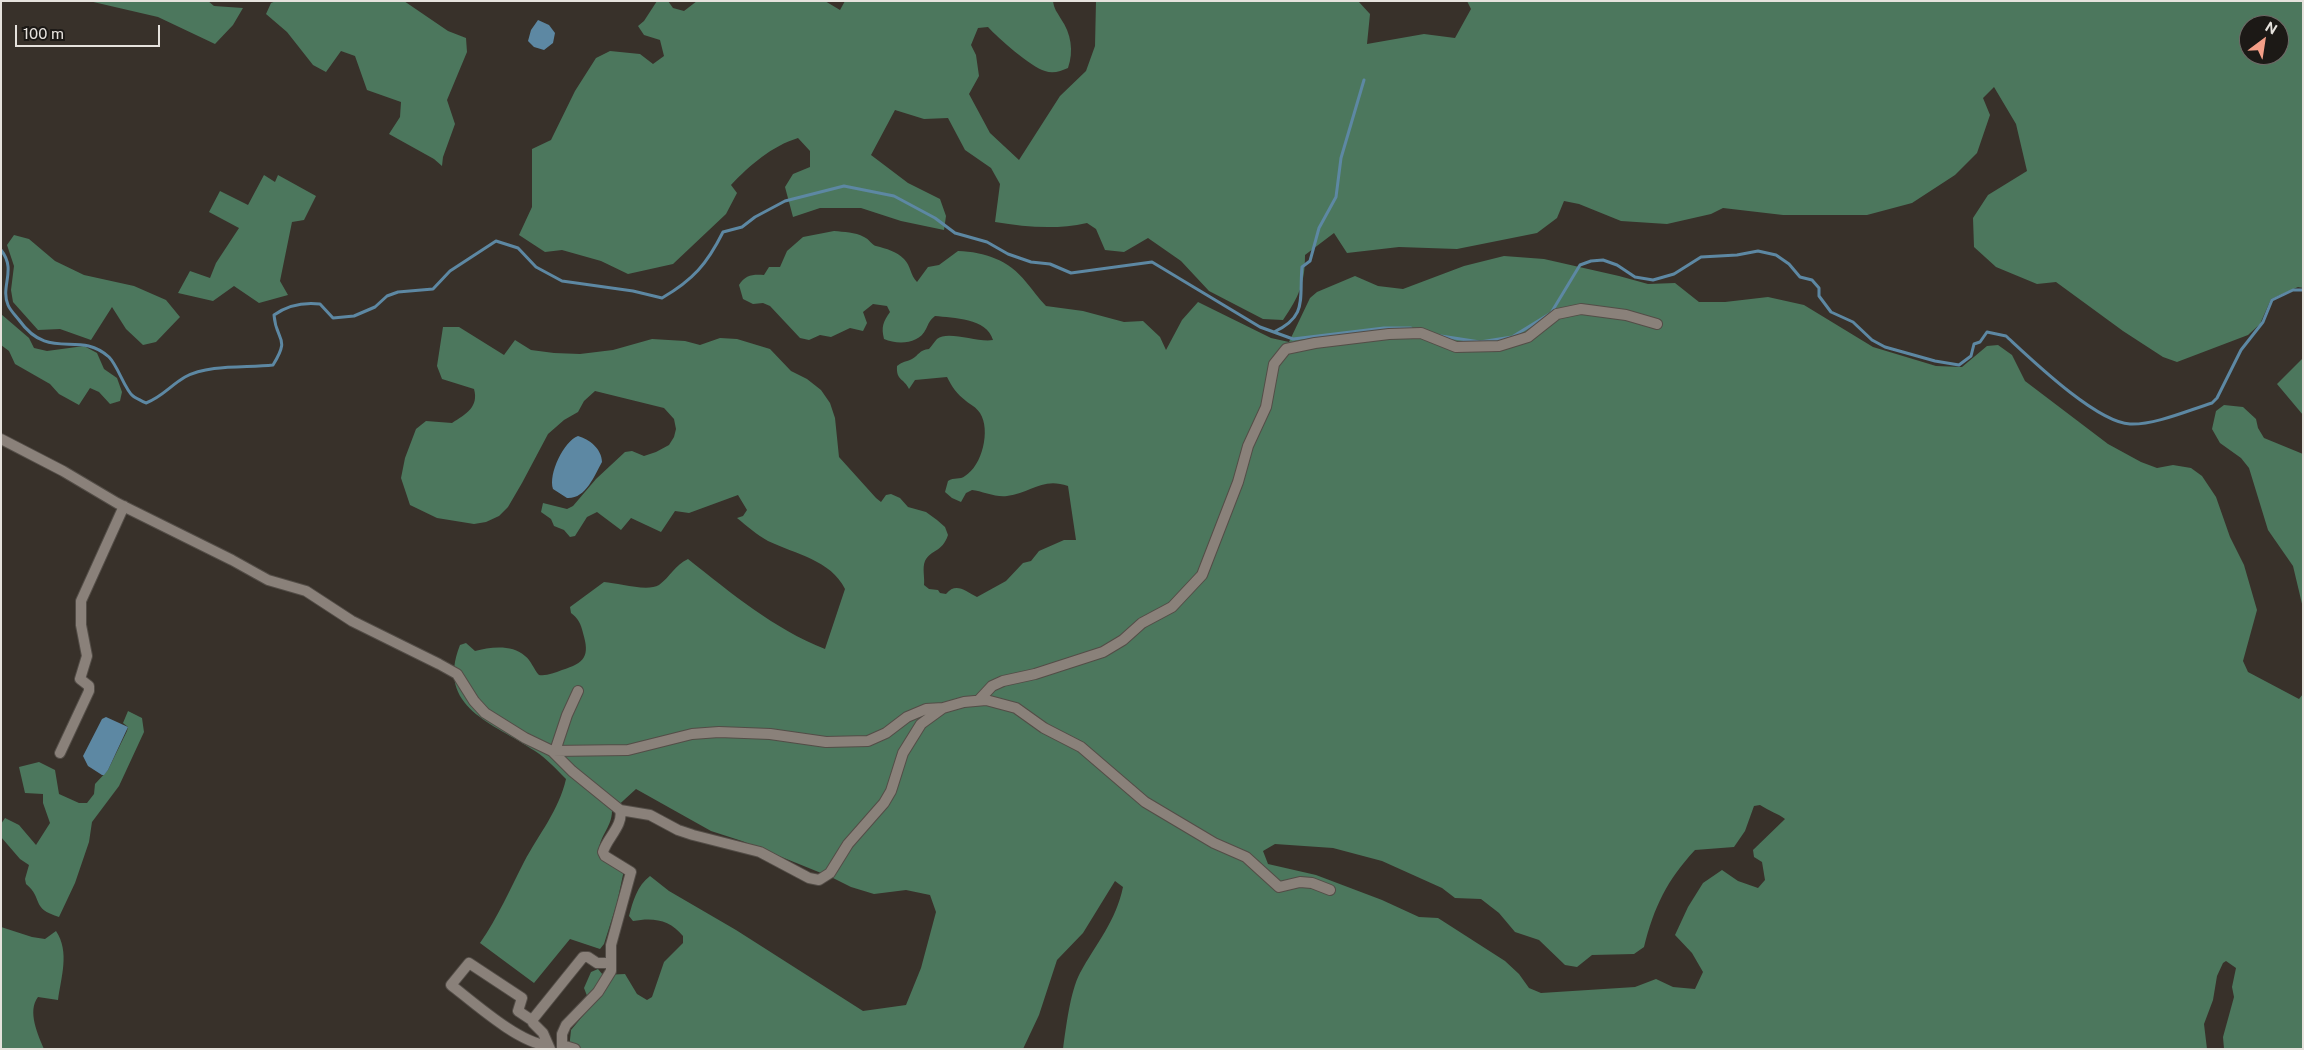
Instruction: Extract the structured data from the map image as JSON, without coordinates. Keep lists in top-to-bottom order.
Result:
{
  "scale_bar": "100 m",
  "north": "top right"
}
